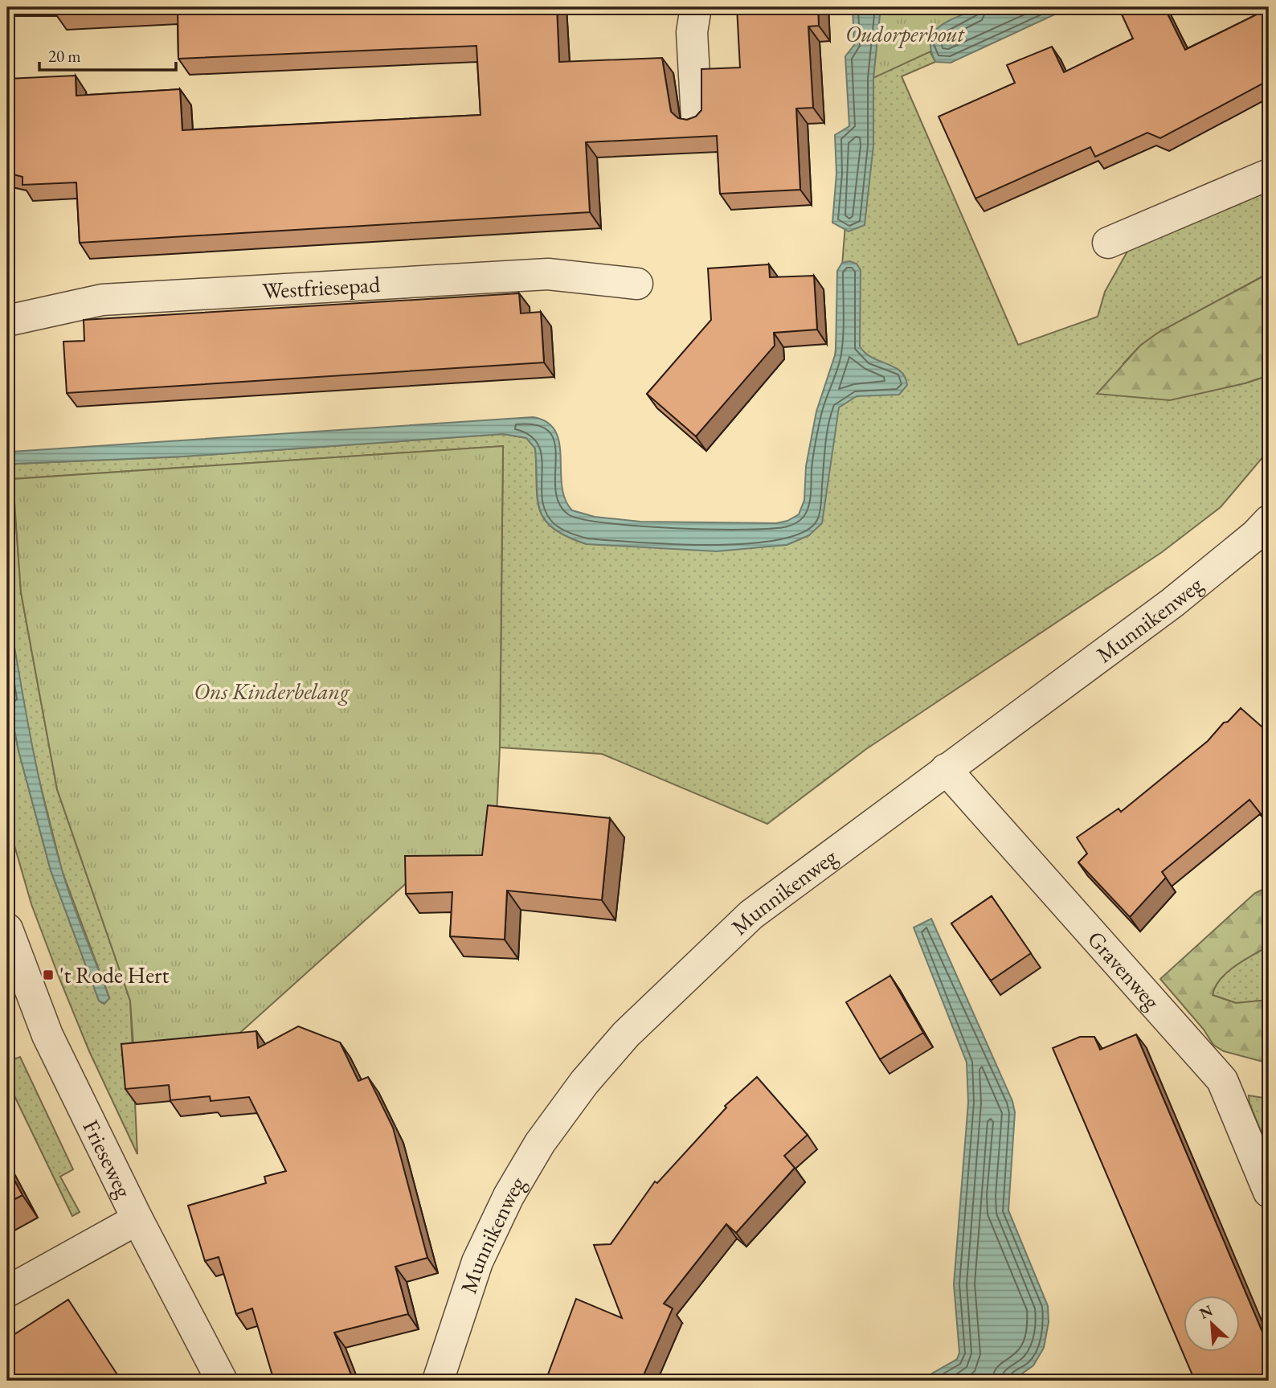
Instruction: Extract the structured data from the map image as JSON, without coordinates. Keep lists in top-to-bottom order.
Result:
{
  "streets": {
    "street": [
      "Westfriesepad",
      "Munnikenweg",
      "Gravenweg",
      "Frieseweg"
    ]
  },
  "crossings": [
    ["Munnikenweg", "Gravenweg"]
  ],
  "parks": ["Oudorperhout", "Ons Kinderbelang"],
  "places": {
    "transit": ["'t Rode Hert"]
  },
  "scale_bar": "20 m",
  "north": "top left"
}
